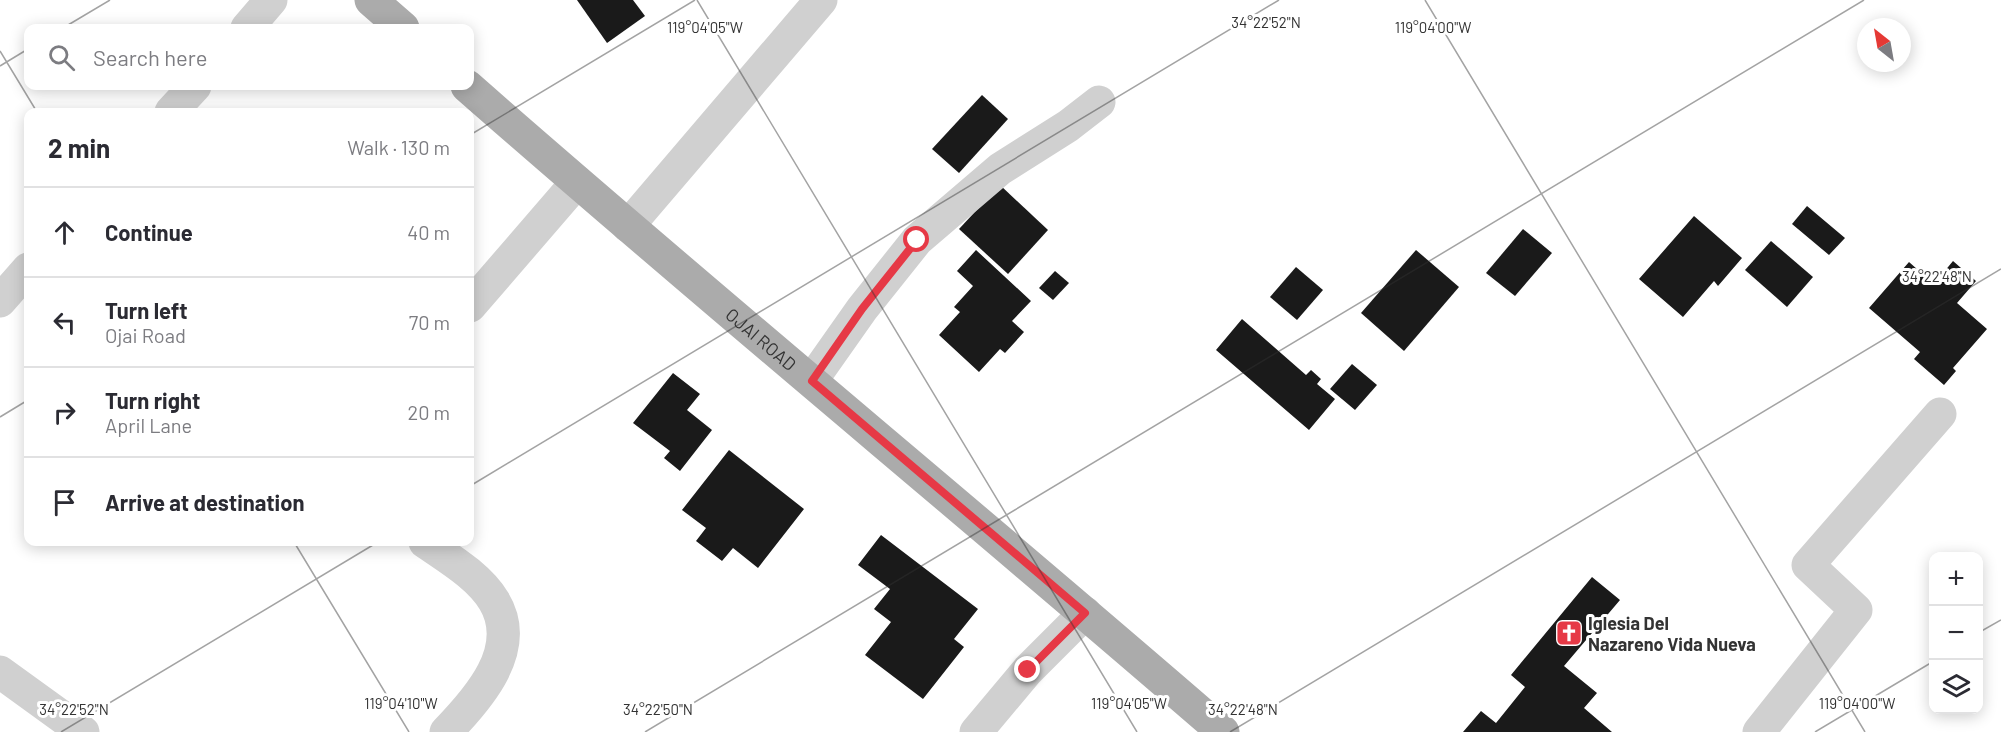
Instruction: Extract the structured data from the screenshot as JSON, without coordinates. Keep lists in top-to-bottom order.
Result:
{
  "streets": {
    "main road": ["OJAI ROAD"]
  },
  "places": {
    "church": ["Iglesia Del Nazareno Vida Nueva"]
  },
  "north": "top left",
  "page": {
    "search": "Search here",
    "heading": ["2 min", "Walk · 130 m"],
    "list": [
      ["Continue", "40 m"],
      ["Turn left", "Ojai Road", "70 m"],
      ["Turn right", "April Lane", "20 m"],
      "Arrive at destination"
    ],
    "map_buttons": ["+", "−"]
  },
  "coordinates": [
    "34°22'52\"N",
    "119°04'05\"W",
    "119°04'00\"W",
    "34°22'48\"N",
    "119°04'10\"W",
    "34°22'50\"N"
  ]
}
